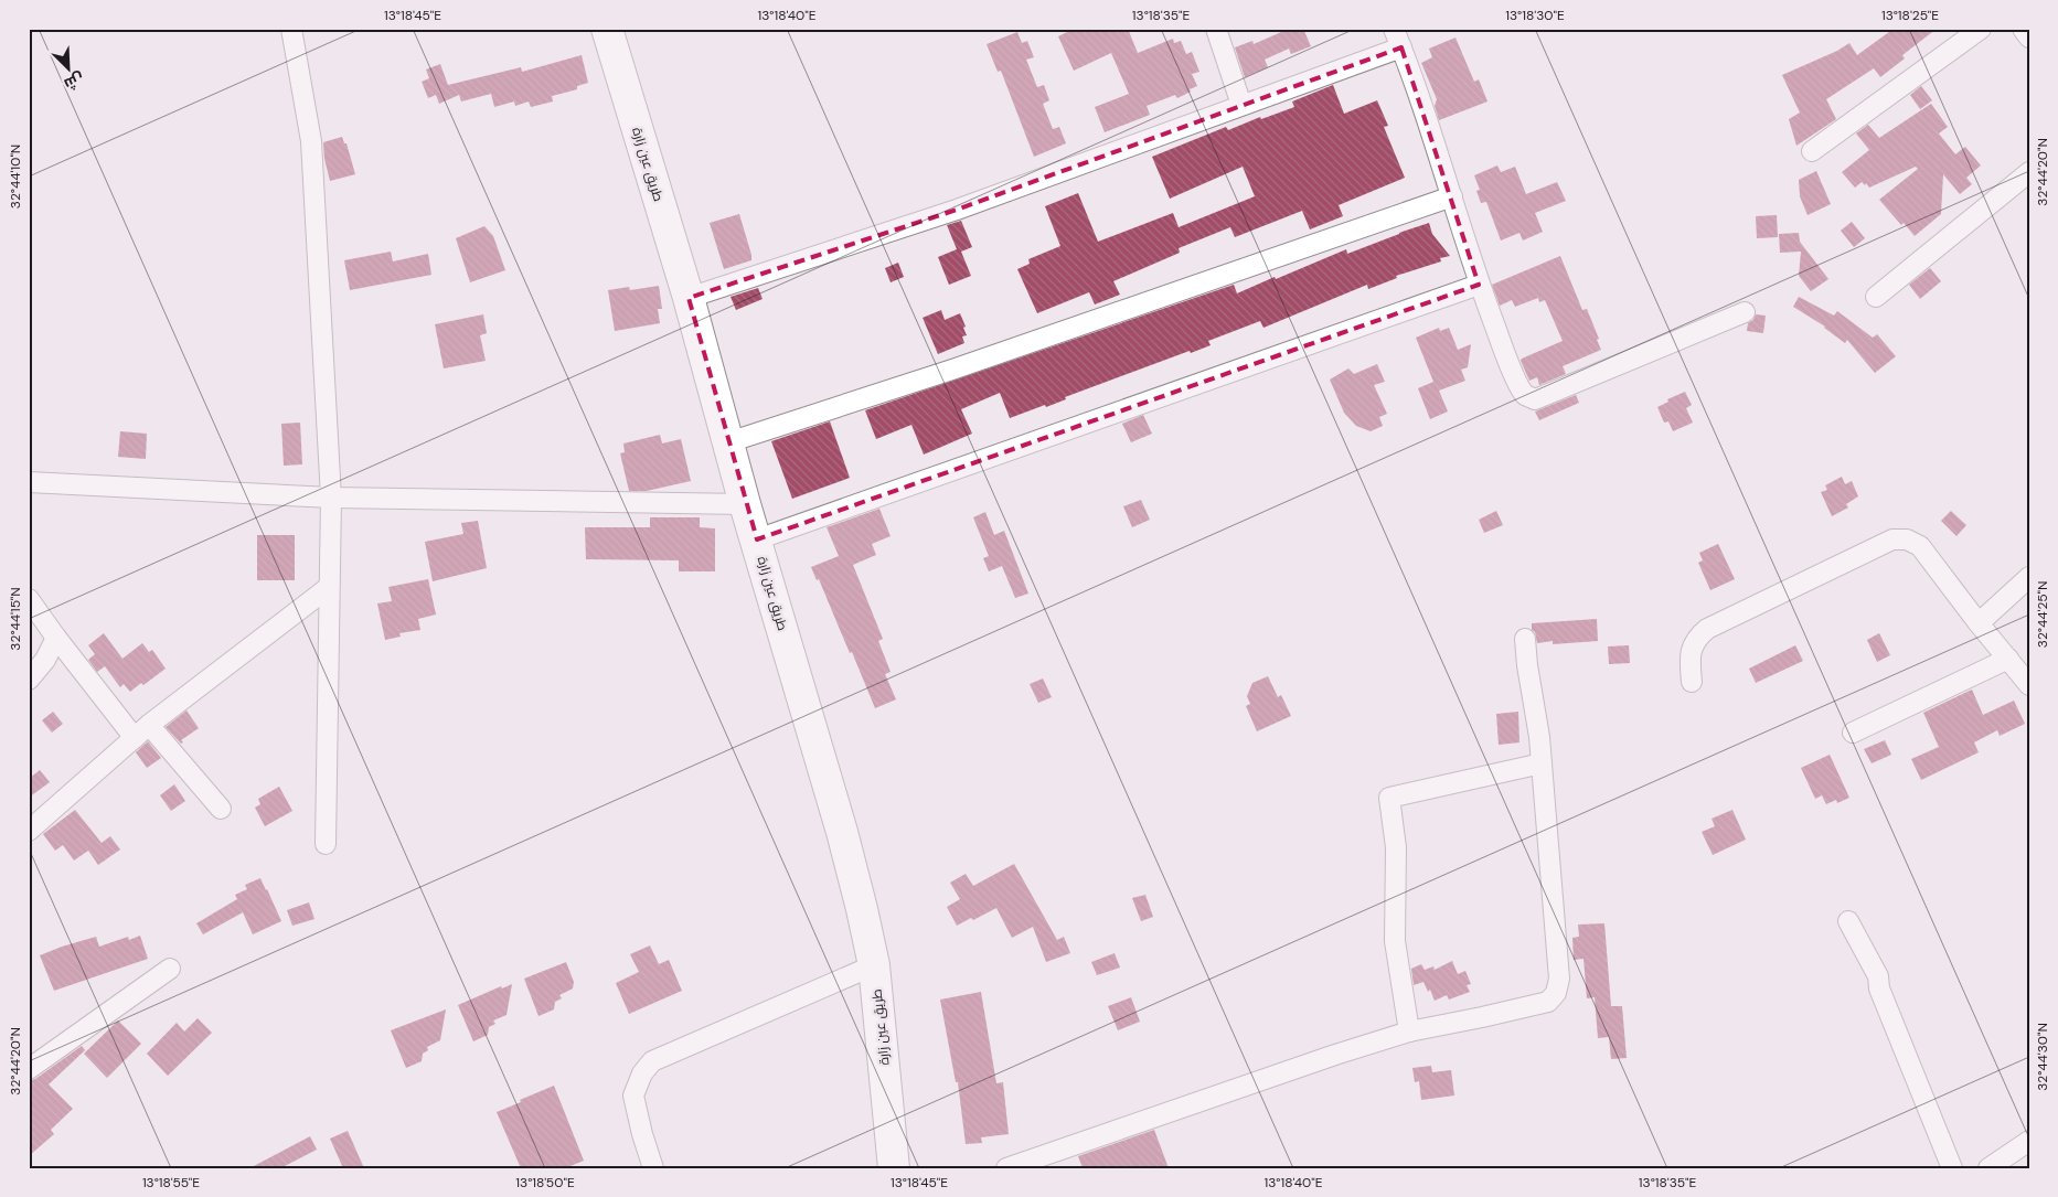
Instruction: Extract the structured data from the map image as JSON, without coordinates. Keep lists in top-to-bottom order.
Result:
{
  "streets": {
    "main road": ["طريق عين زارة"]
  },
  "north": "bottom right",
  "coordinates": [
    "13°18'45\"E",
    "13°18'40\"E",
    "13°18'35\"E",
    "13°18'30\"E",
    "13°18'25\"E",
    "32°44'20\"N",
    "32°44'10\"N",
    "32°44'25\"N",
    "32°44'15\"N",
    "32°44'30\"N",
    "13°18'55\"E",
    "13°18'50\"E"
  ]
}
